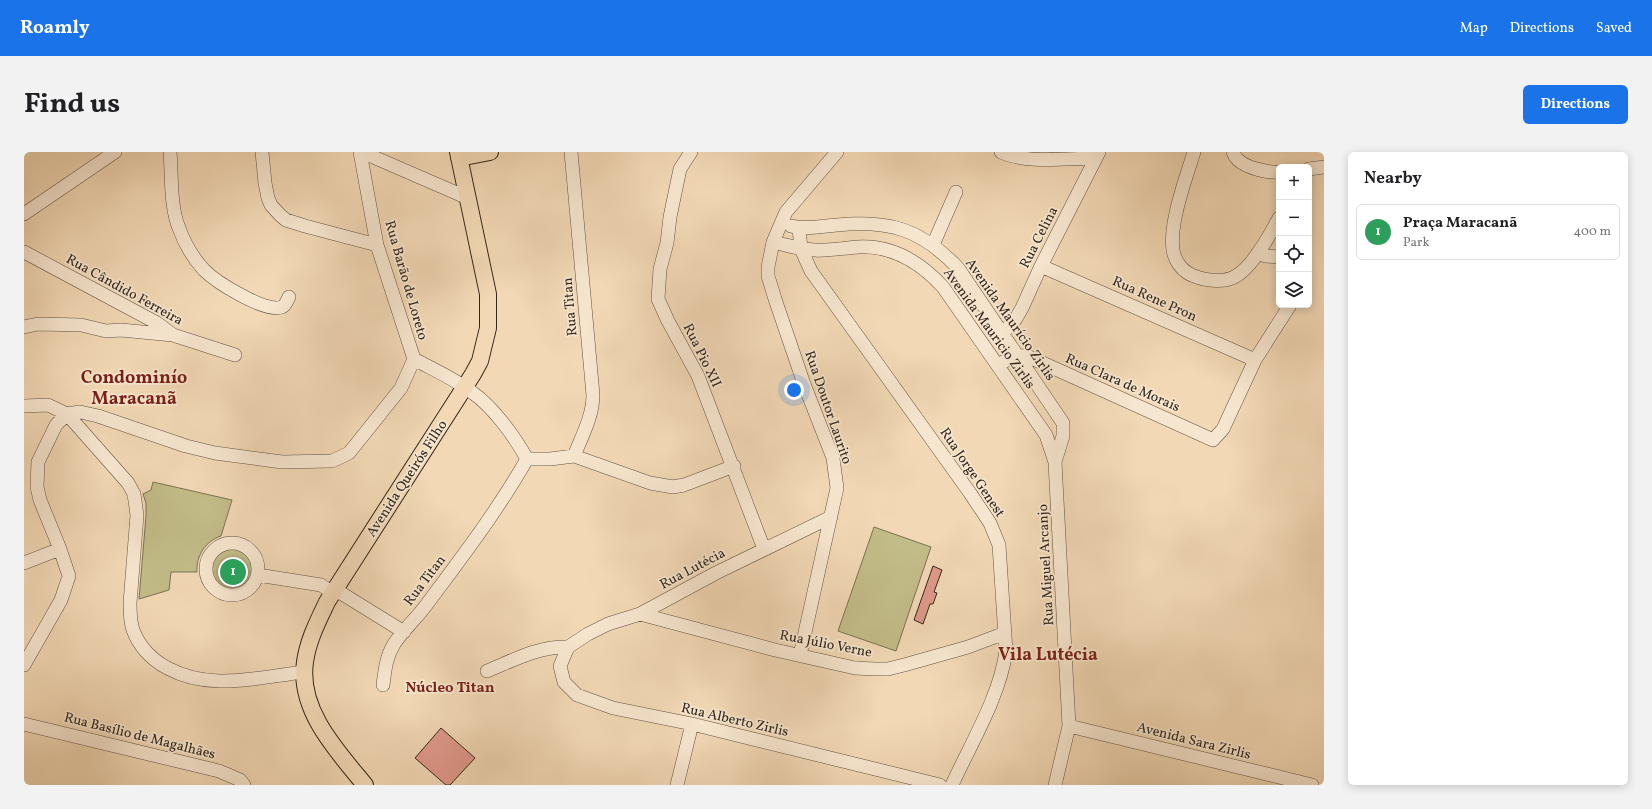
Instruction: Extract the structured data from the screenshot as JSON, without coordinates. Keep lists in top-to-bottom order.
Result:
{
  "streets": {
    "main road": ["Avenida Queirós Filho"],
    "street": [
      "Rua Celina",
      "Rua Barão de Loreto",
      "Rua Cândido Ferreira",
      "Rua Rene Pron",
      "Rua Titan",
      "Avenida Maurício Zirlis",
      "Avenida Mauricio Zirlis",
      "Rua Pio XII",
      "Rua Clara de Morais",
      "Rua Doutor Laurito",
      "Rua Jorge Genest",
      "Rua Miguel Arcanjo",
      "Rua Lutécia",
      "Rua Júlio Verne",
      "Rua Alberto Zirlis",
      "Rua Basílio de Magalhães",
      "Avenida Sara Zirlis"
    ]
  },
  "crossings": [
    ["Rua Celina", "Rua Rene Pron"],
    ["Rua Celina", "Avenida Maurício Zirlis"],
    ["Rua Barão de Loreto", "Rua Titan"],
    ["Rua Barão de Loreto", "Avenida Queirós Filho"],
    ["Rua Rene Pron", "Rua Clara de Morais"],
    ["Avenida Maurício Zirlis", "Rua Clara de Morais"],
    ["Avenida Maurício Zirlis", "Rua Jorge Genest"],
    ["Avenida Mauricio Zirlis", "Rua Doutor Laurito"],
    ["Avenida Mauricio Zirlis", "Rua Jorge Genest"],
    ["Avenida Mauricio Zirlis", "Rua Miguel Arcanjo"],
    ["Rua Pio XII", "Rua Lutécia"],
    ["Rua Doutor Laurito", "Rua Lutécia"],
    ["Rua Doutor Laurito", "Rua Júlio Verne"],
    ["Rua Jorge Genest", "Rua Júlio Verne"],
    ["Rua Miguel Arcanjo", "Avenida Sara Zirlis"],
    ["Rua Lutécia", "Rua Júlio Verne"],
    ["Rua Lutécia", "Rua Alberto Zirlis"]
  ],
  "districts": ["Condominío Maracanã", "Vila Lutécia", "Núcleo Titan"],
  "page": {
    "header": "Roamly",
    "nav": ["Map", "Directions", "Saved"],
    "title": "Find us",
    "buttons": "Directions",
    "heading": "Nearby",
    "map_buttons": ["+", "−"],
    "list": [
      {
        "mark": "1",
        "name": "Praça Maracanã",
        "note": "Park",
        "value": "400 m"
      }
    ],
    "pins": "1"
  }
}
